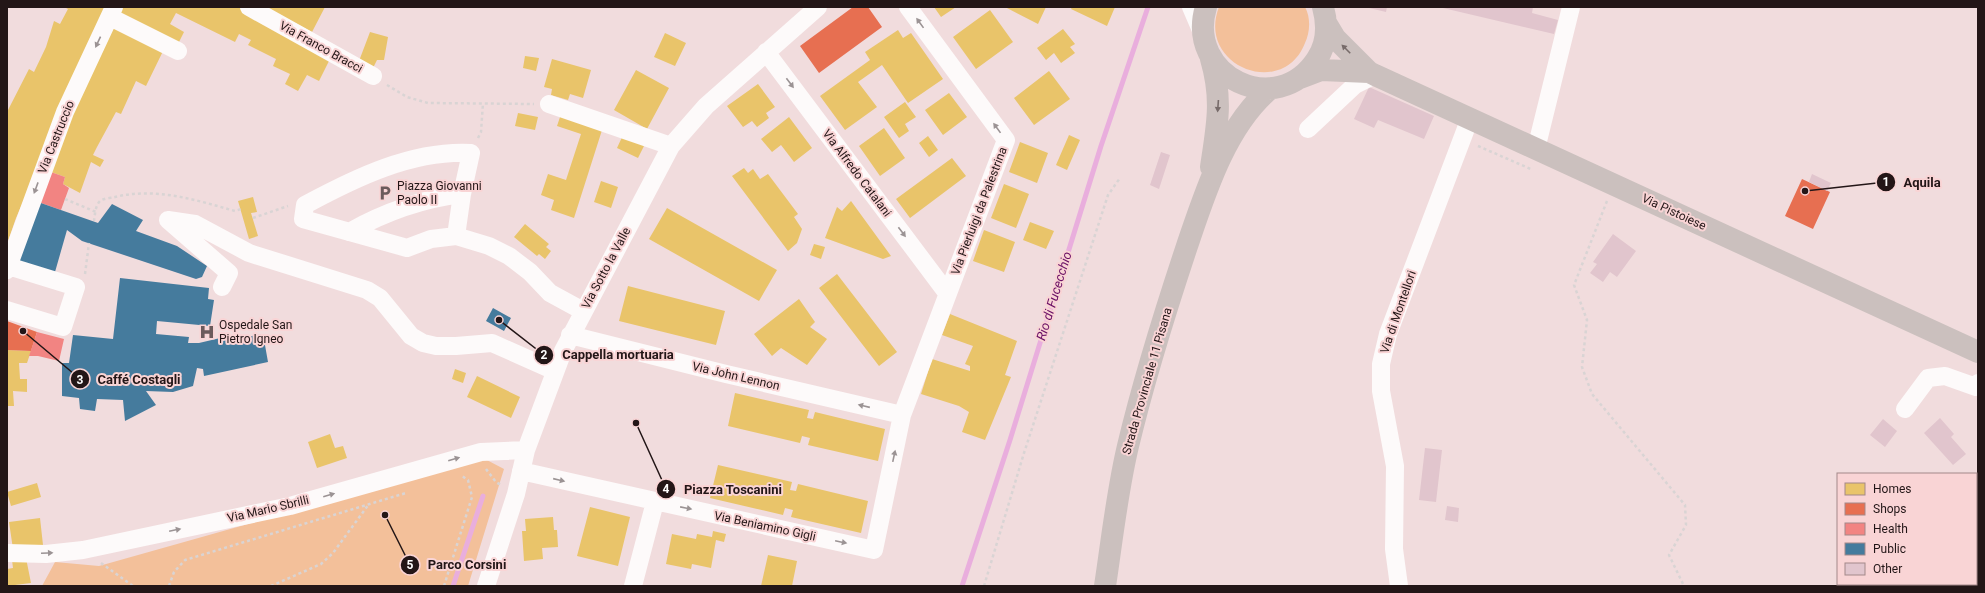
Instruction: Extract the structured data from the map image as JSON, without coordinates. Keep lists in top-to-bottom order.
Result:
{
  "streets": {
    "main road": ["Via Pistoiese", "Strada Provinciale 11 Pisana"],
    "street": [
      "Via Franco Bracci",
      "Via Castruccio",
      "Via Alfredo Catalani",
      "Via Pierluigi da Palestrina",
      "Via Sotto la Valle",
      "Via di Montellori",
      "Via John Lennon",
      "Via Mario Sbrilli",
      "Via Beniamino Gigli"
    ]
  },
  "crossings": [
    ["Via Alfredo Catalani", "Via Pierluigi da Palestrina"],
    ["Via Alfredo Catalani", "Via Sotto la Valle"],
    ["Via Pierluigi da Palestrina", "Via John Lennon"],
    ["Via Pierluigi da Palestrina", "Via Beniamino Gigli"],
    ["Via Pistoiese", "Via di Montellori"],
    ["Via Pistoiese", "Strada Provinciale 11 Pisana"],
    ["Via Sotto la Valle", "Via John Lennon"],
    ["Via Sotto la Valle", "Via Mario Sbrilli"],
    ["Via Sotto la Valle", "Via Beniamino Gigli"],
    ["Via John Lennon", "Via Beniamino Gigli"]
  ],
  "one_way": [
    "Via Castruccio",
    "Via Alfredo Catalani",
    "Via Pierluigi da Palestrina",
    "Via John Lennon",
    "Via Mario Sbrilli"
  ],
  "water": ["Rio di Fucecchio"],
  "places": {
    "other": [
      "Aquila",
      "Cappella mortuaria",
      "Caffé Costagli",
      "Piazza Toscanini",
      "Parco Corsini"
    ],
    "parking": ["Piazza Giovanni Paolo II"],
    "hospital": ["Ospedale San Pietro Igneo"]
  },
  "legend": [
    "Homes",
    "Shops",
    "Health",
    "Public",
    "Other"
  ]
}
